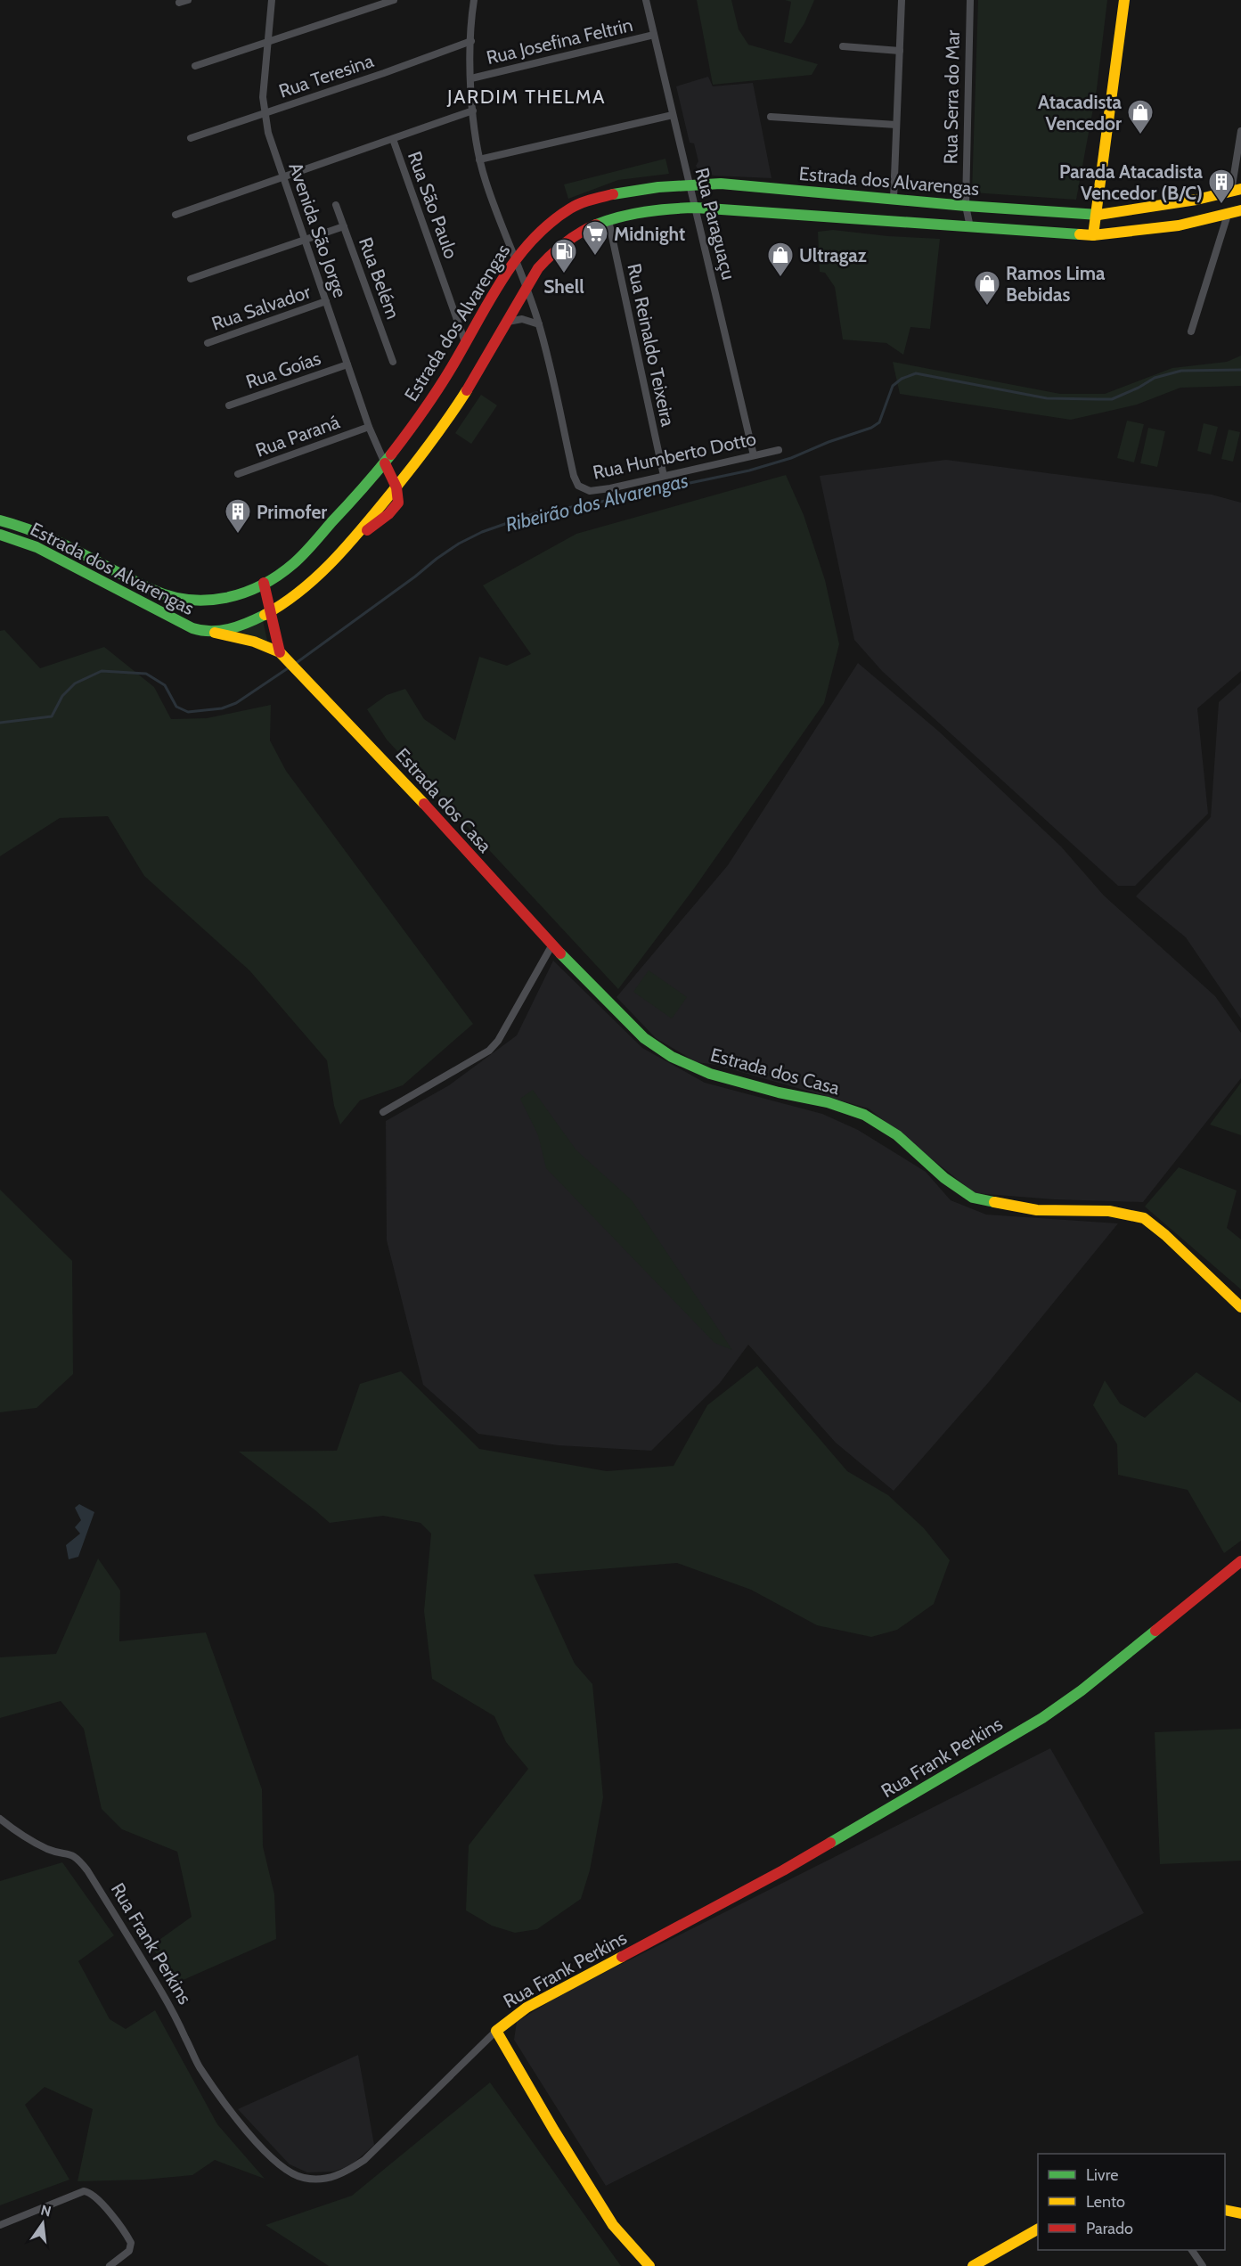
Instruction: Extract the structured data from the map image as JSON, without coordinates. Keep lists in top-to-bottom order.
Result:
{
  "streets": {
    "main road": ["Estrada dos Alvarengas", "Estrada dos Casa", "Rua Frank Perkins"],
    "street": [
      "Rua Josefina Feltrin",
      "Rua Teresina",
      "Rua Serra do Mar",
      "Rua São Paulo",
      "Rua Paraguaçu",
      "Avenida São Jorge",
      "Rua Belém",
      "Rua Salvador",
      "Rua Reinaldo Teixeira",
      "Rua Goías",
      "Rua Paraná",
      "Rua Humberto Dotto"
    ]
  },
  "crossings": [
    ["Rua Josefina Feltrin", "Rua Paraguaçu"],
    ["Rua Teresina", "Avenida São Jorge"],
    ["Rua Serra do Mar", "Estrada dos Alvarengas"],
    ["Estrada dos Alvarengas", "Rua São Paulo"],
    ["Estrada dos Alvarengas", "Rua Paraguaçu"],
    ["Estrada dos Alvarengas", "Avenida São Jorge"],
    ["Estrada dos Alvarengas", "Rua Reinaldo Teixeira"],
    ["Rua Paraguaçu", "Rua Humberto Dotto"],
    ["Avenida São Jorge", "Rua Salvador"],
    ["Avenida São Jorge", "Rua Goías"],
    ["Avenida São Jorge", "Rua Paraná"],
    ["Rua Reinaldo Teixeira", "Rua Humberto Dotto"]
  ],
  "districts": ["JARDIM THELMA"],
  "water": ["Ribeirão dos Alvarengas"],
  "places": {
    "shop": ["Atacadista Vencedor", "Ultragaz", "Ramos Lima Bebidas"],
    "building": ["Parada Atacadista Vencedor (B/C)", "Primofer"],
    "supermarket": ["Midnight"],
    "fuel station": ["Shell"]
  },
  "legend": ["Livre", "Lento", "Parado"],
  "north": "top"
}
